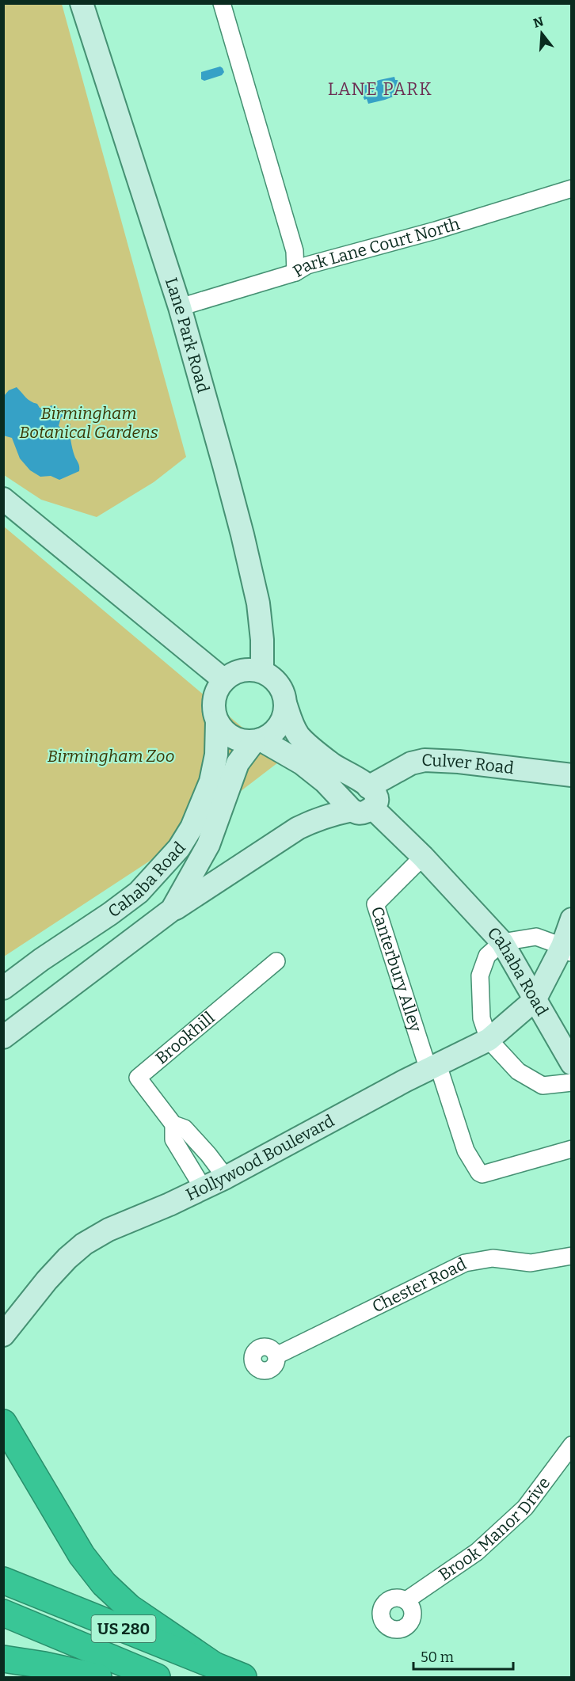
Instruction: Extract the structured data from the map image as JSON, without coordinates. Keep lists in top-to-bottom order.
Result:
{
  "streets": {
    "highway": ["US 280"],
    "street": [
      "Park Lane Court North",
      "Lane Park Road",
      "Culver Road",
      "Cahaba Road",
      "Canterbury Alley",
      "Brookhill",
      "Hollywood Boulevard",
      "Chester Road",
      "Brook Manor Drive"
    ]
  },
  "crossings": [
    ["Park Lane Court North", "Lane Park Road"],
    ["Lane Park Road", "Cahaba Road"],
    ["Culver Road", "Cahaba Road"],
    ["Cahaba Road", "Canterbury Alley"],
    ["Cahaba Road", "Hollywood Boulevard"],
    ["Canterbury Alley", "Hollywood Boulevard"],
    ["Brookhill", "Hollywood Boulevard"]
  ],
  "districts": ["LANE PARK"],
  "parks": ["Birmingham Botanical Gardens", "Birmingham Zoo"],
  "scale_bar": "50 m",
  "north": "top"
}
